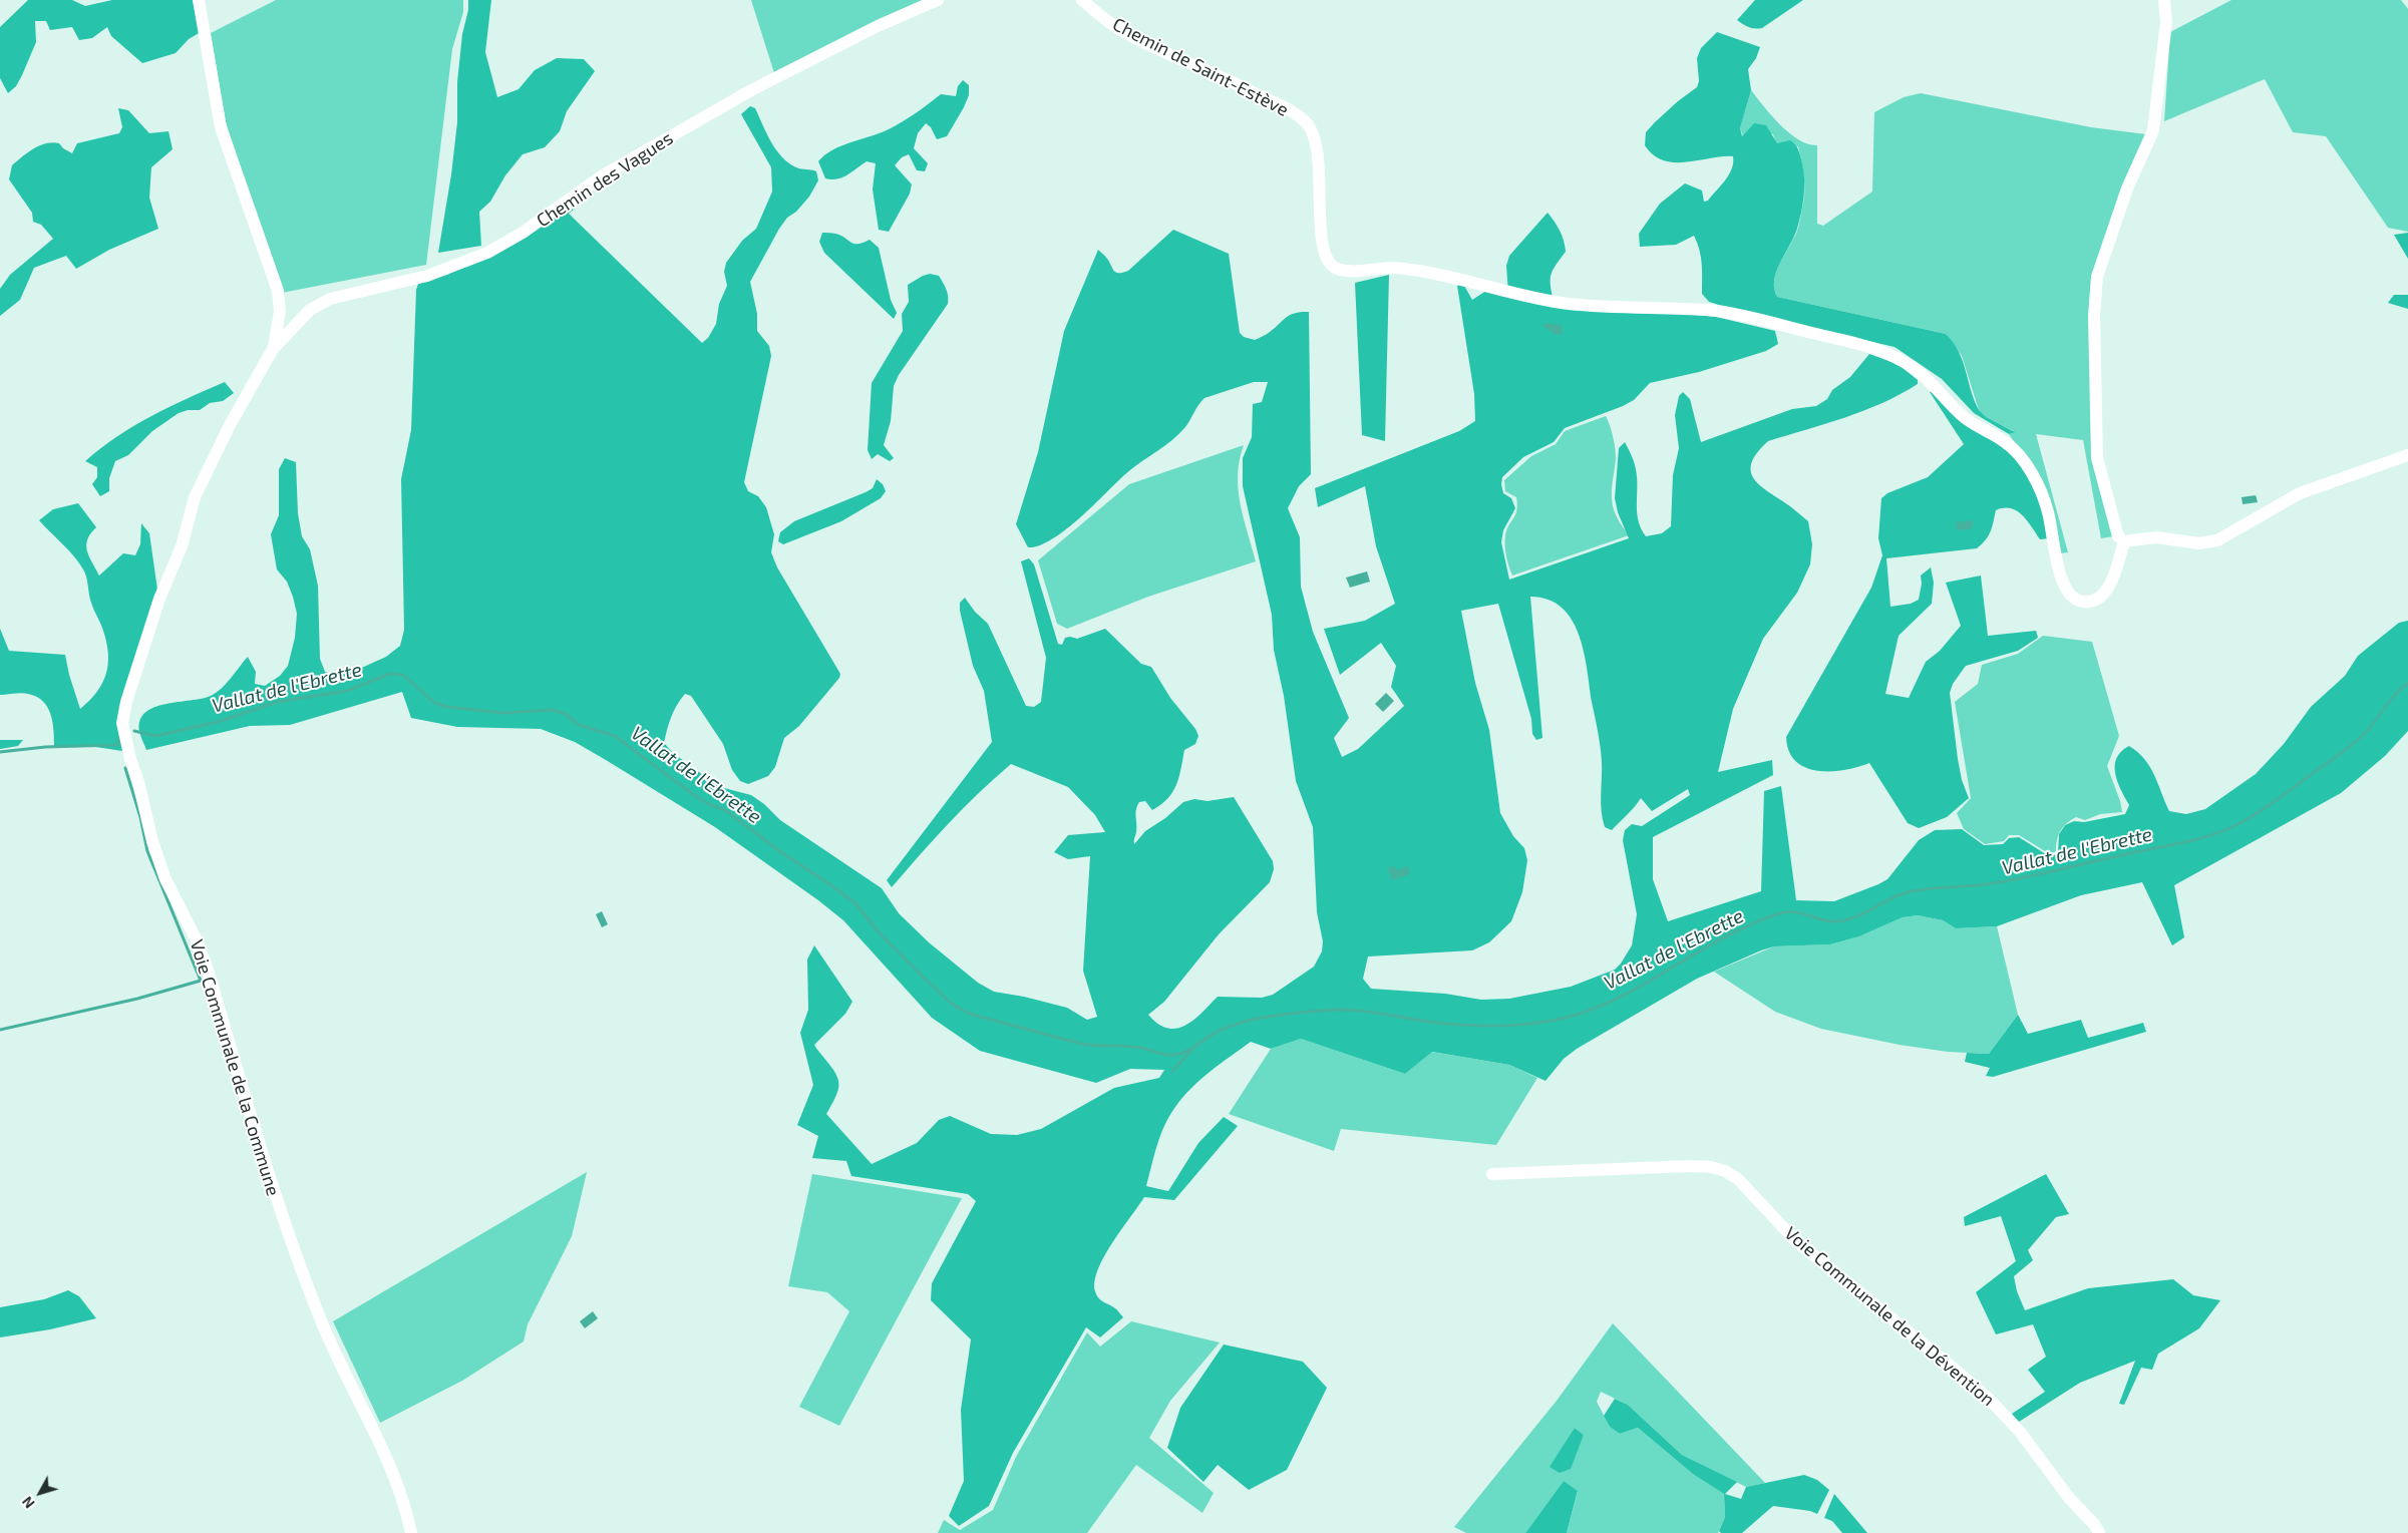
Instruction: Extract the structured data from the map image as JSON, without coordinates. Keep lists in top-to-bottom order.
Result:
{
  "streets": {
    "street": [
      "Chemin de Saint-Estève",
      "Chemin des Vagues",
      "Voie Communale de la Commune",
      "Voie Communale de la Dévention"
    ]
  },
  "crossings": [
    ["Chemin des Vagues", "Voie Communale de la Commune"]
  ],
  "water": ["Vallat de l'Ebrette"],
  "north": "bottom left"
}
